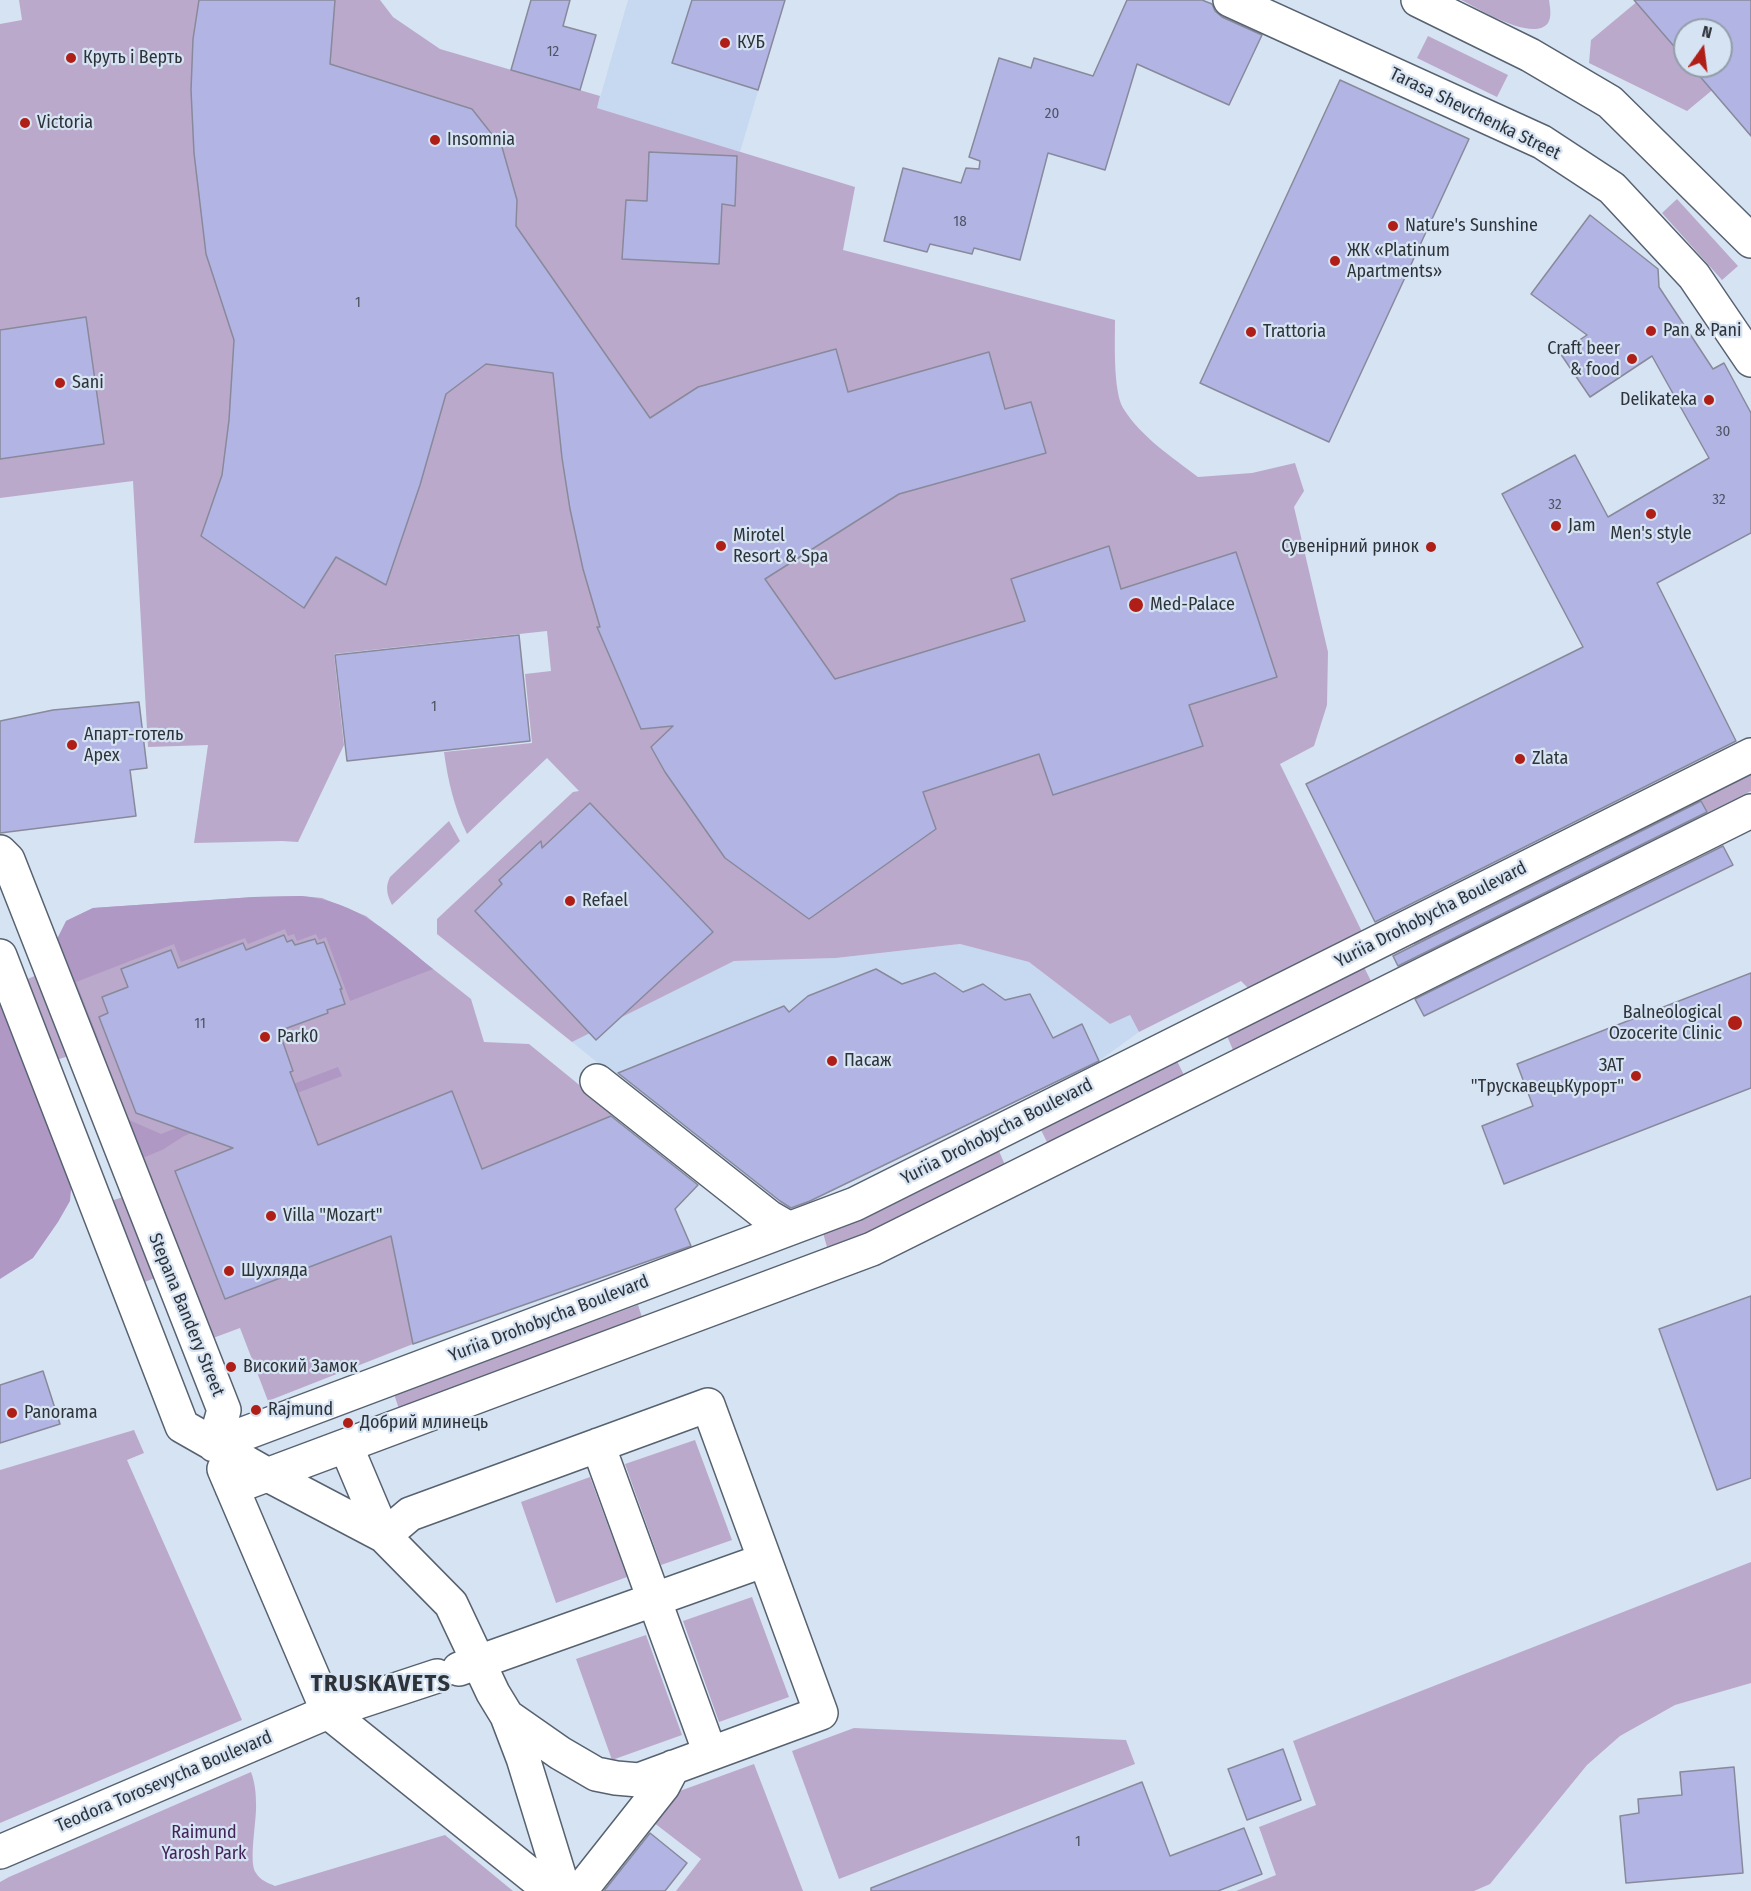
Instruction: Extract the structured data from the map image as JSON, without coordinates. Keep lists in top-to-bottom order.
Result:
{
  "streets": {
    "street": [
      "Tarasa Shevchenka Street",
      "Yuriia Drohobycha Boulevard",
      "Stepana Bandery Street",
      "Teodora Torosevycha Boulevard"
    ]
  },
  "crossings": [
    ["Yuriia Drohobycha Boulevard", "Stepana Bandery Street"]
  ],
  "districts": ["TRUSKAVETS"],
  "parks": ["Raimund Yarosh Park"],
  "places": [
    "КУБ",
    "Круть і Верть",
    "Victoria",
    "Insomnia",
    "Nature's Sunshine",
    "ЖК «Platinum Apartments»",
    "Pan & Pani",
    "Trattoria",
    "Craft beer & food",
    "Sani",
    "Delikateka",
    "Men's style",
    "Jam",
    "Mirotel Resort & Spa",
    "Сувенірний ринок",
    "Med-Palace",
    "Апарт-готель Apex",
    "Zlata",
    "Refael",
    "Balneological Ozocerite Clinic",
    "Park0",
    "Пасаж",
    "ЗАТ \"ТрускавецьКурорт\"",
    "Villa \"Mozart\"",
    "Шухляда",
    "Високий Замок",
    "Rajmund",
    "Panorama",
    "Добрий млинець"
  ],
  "house_numbers": [
    "12",
    "20",
    "18",
    "1",
    "30",
    "32",
    "32",
    "1",
    "11",
    "1"
  ],
  "north": "top"
}
